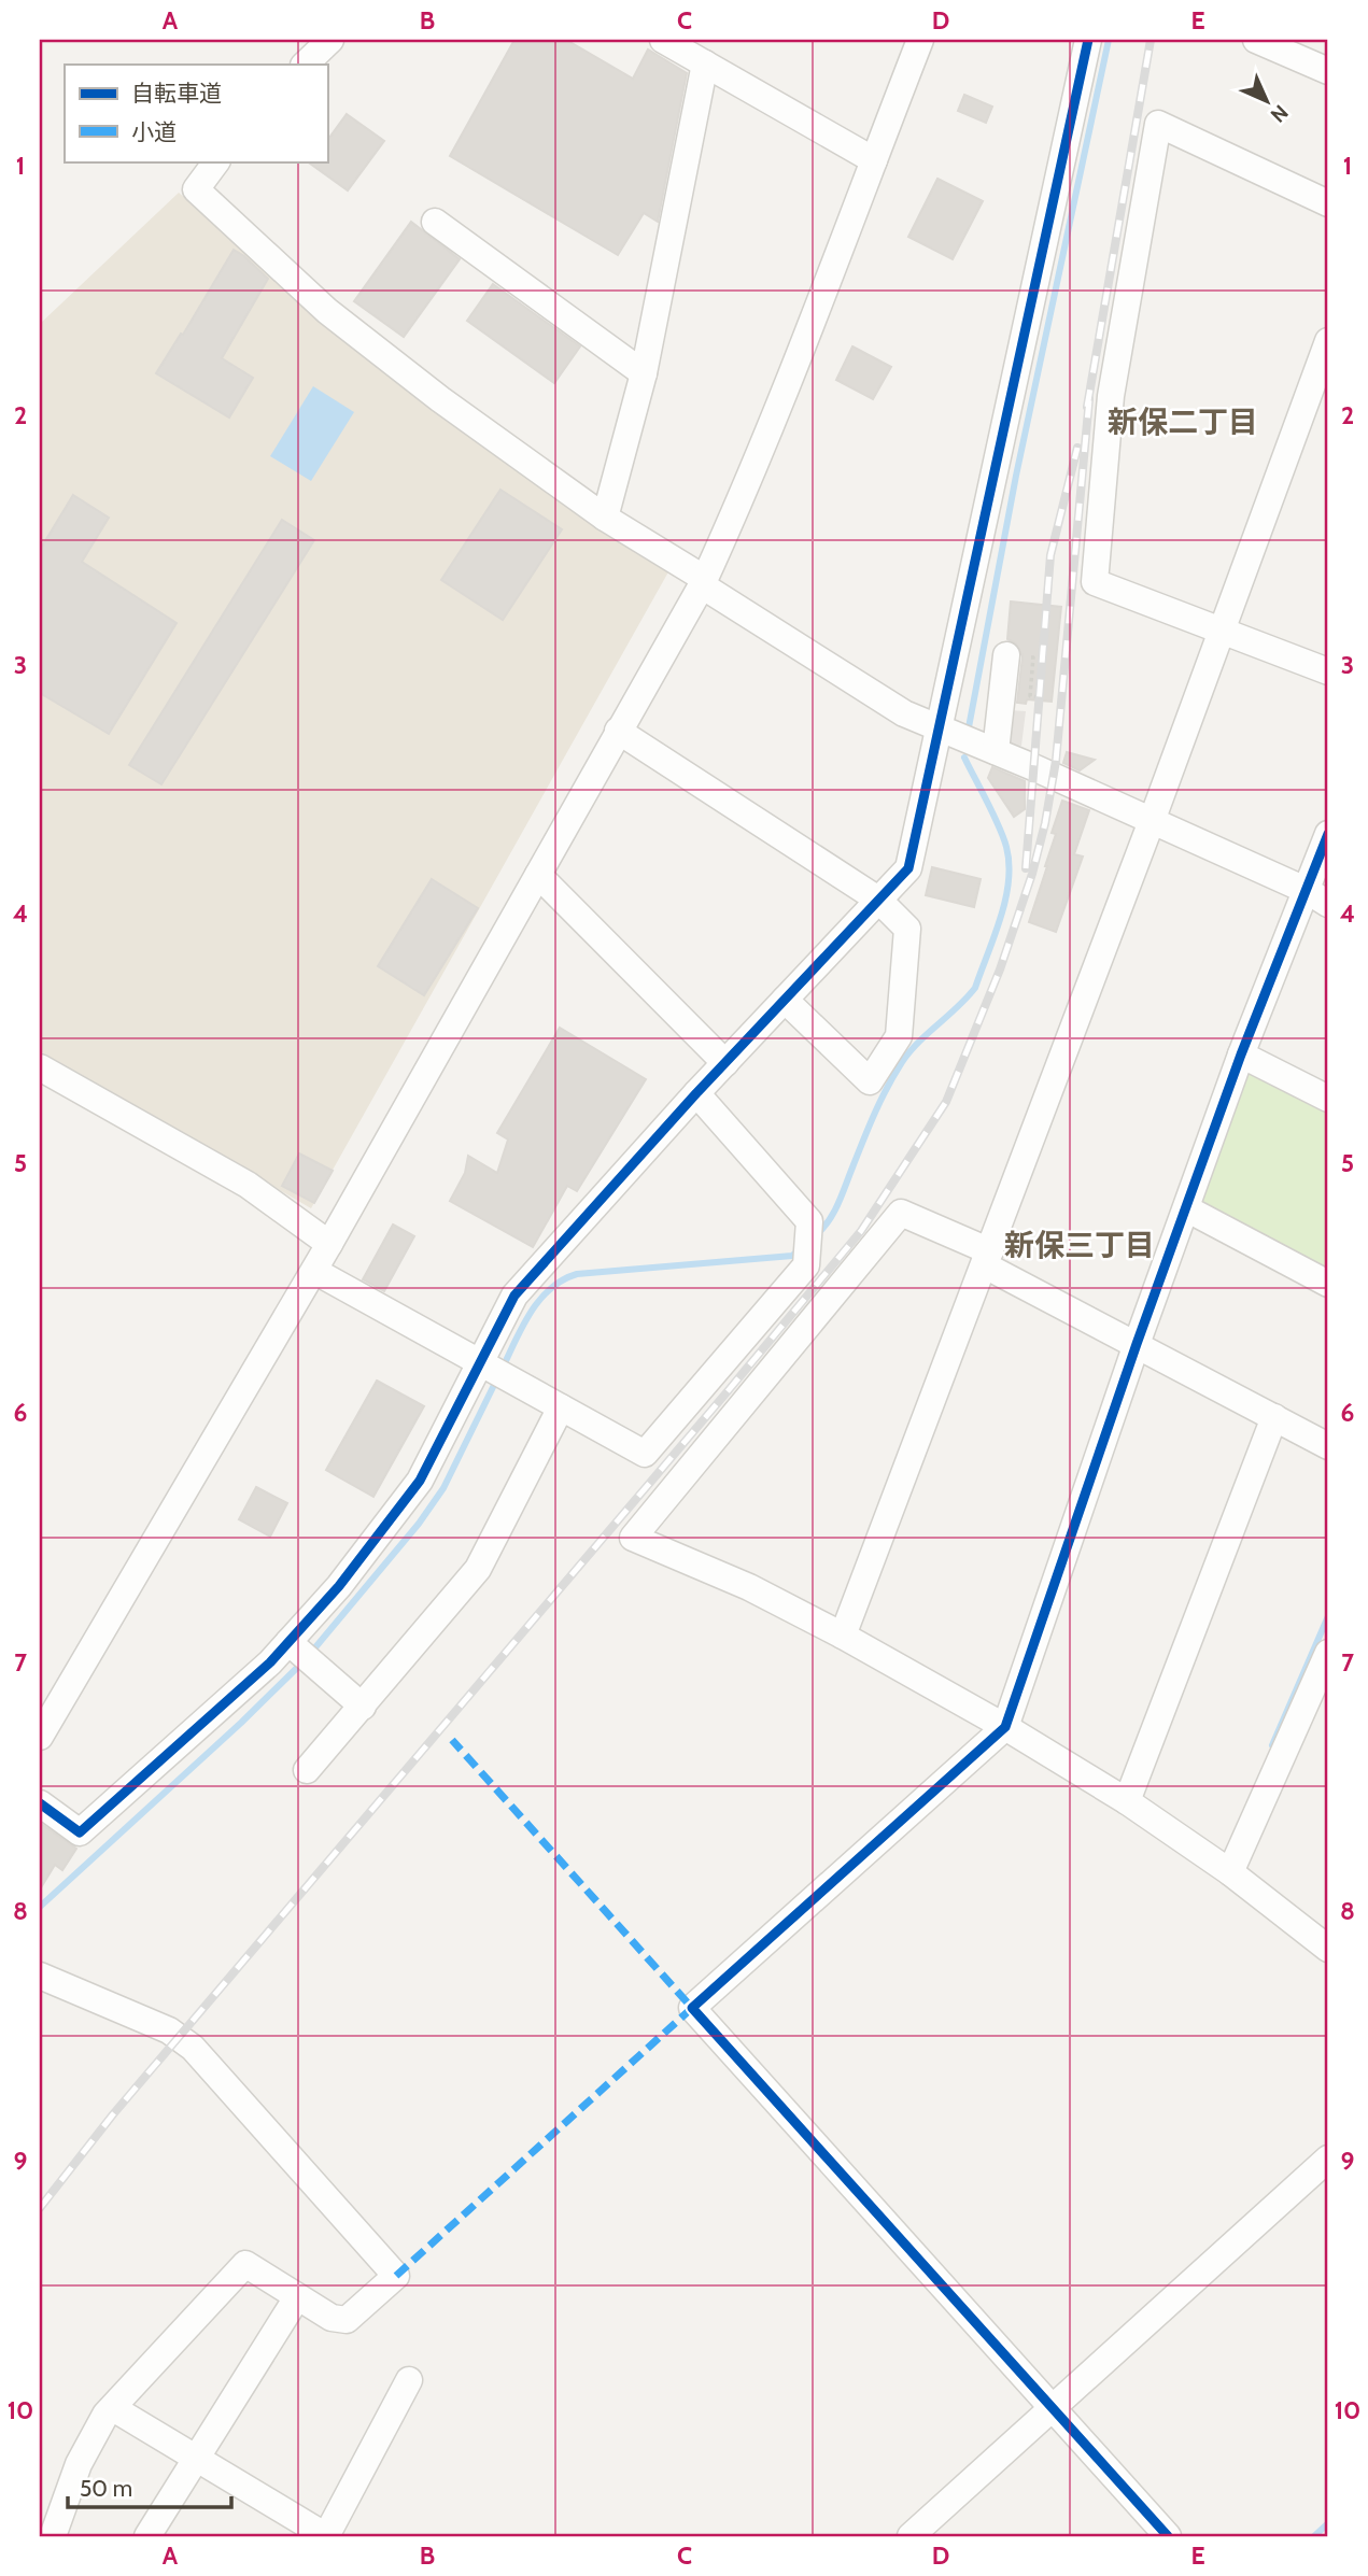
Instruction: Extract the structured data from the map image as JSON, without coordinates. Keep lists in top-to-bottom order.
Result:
{
  "districts": ["新保二丁目", "新保三丁目"],
  "legend": ["自転車道", "小道"],
  "scale_bar": "50 m",
  "north": "bottom right",
  "grid": {
    "columns": [
      "A",
      "B",
      "C",
      "D",
      "E"
    ],
    "rows": [
      "1",
      "2",
      "3",
      "4",
      "5",
      "6",
      "7",
      "8",
      "9",
      "10"
    ]
  }
}
